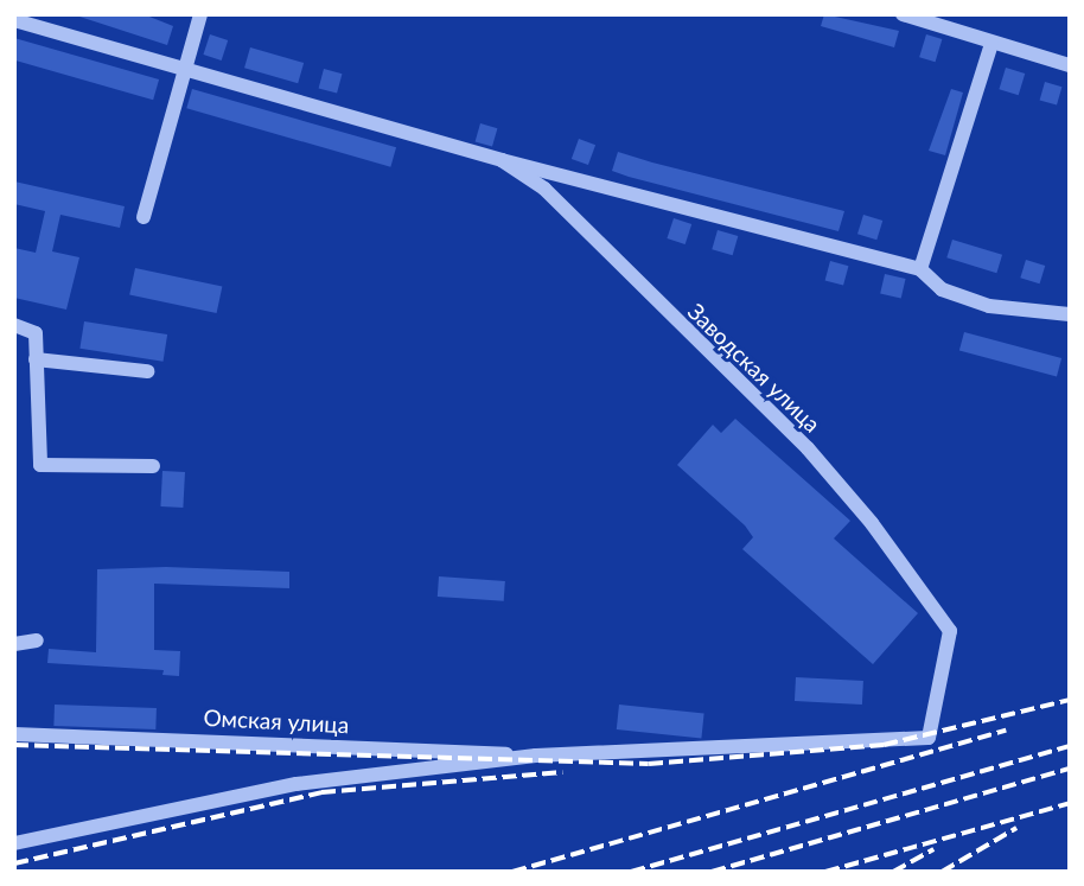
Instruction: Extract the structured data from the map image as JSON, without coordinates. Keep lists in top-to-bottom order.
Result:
{
  "streets": {
    "street": ["Заводская улица", "Омская улица"]
  },
  "crossings": [
    ["Заводская улица", "Омская улица"]
  ]
}
